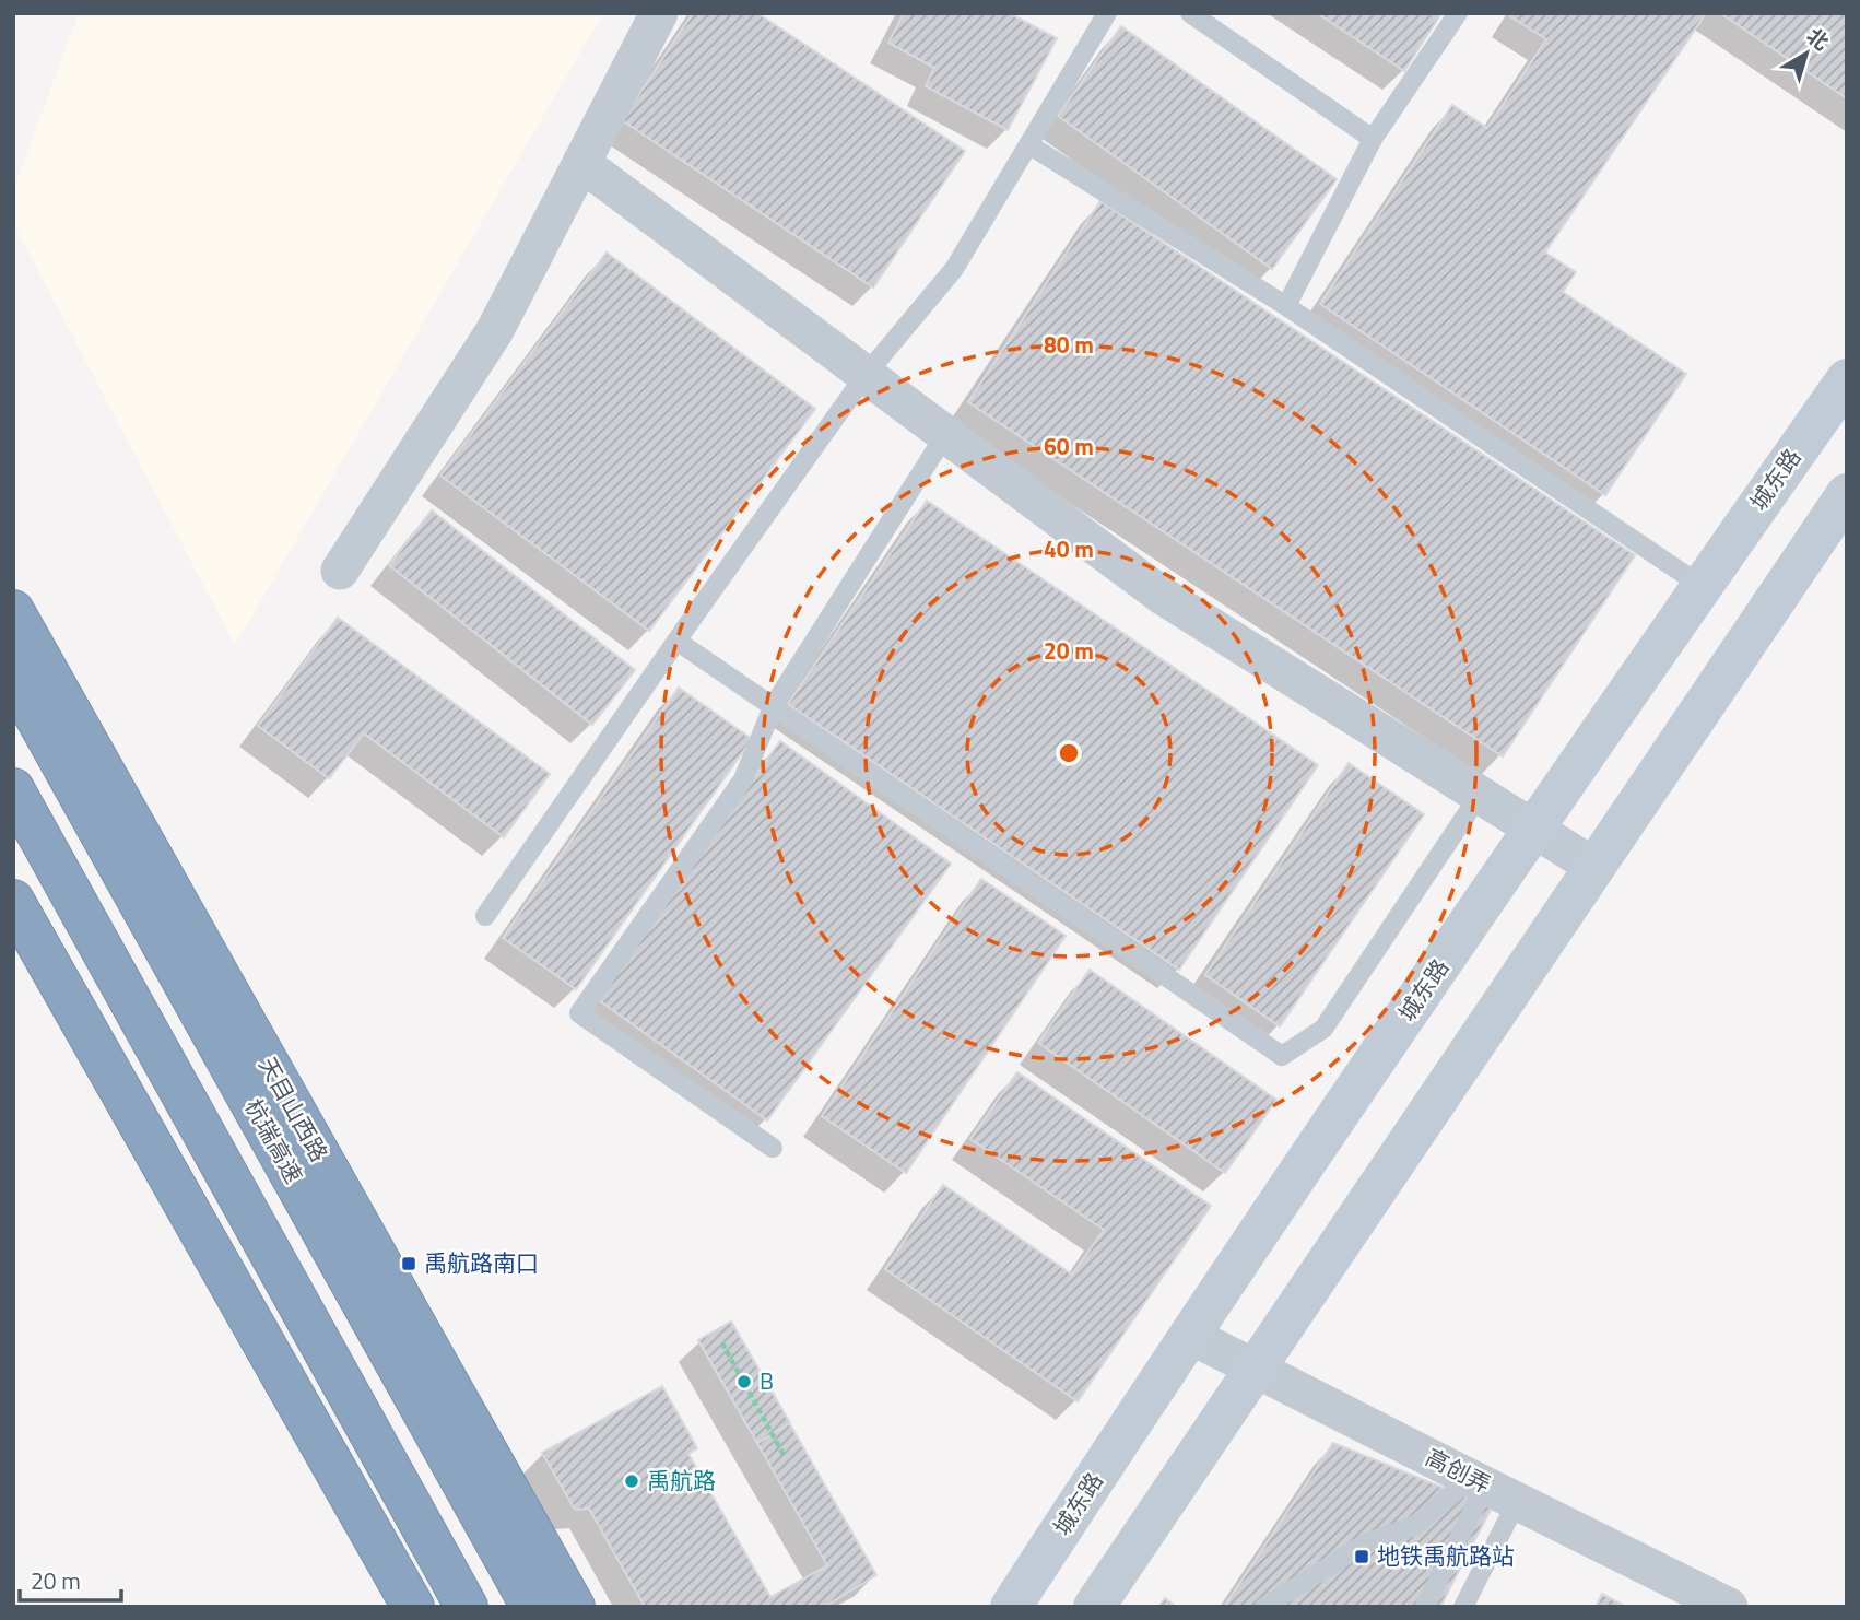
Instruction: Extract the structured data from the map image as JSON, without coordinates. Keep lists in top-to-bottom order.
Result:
{
  "streets": {
    "highway": ["天目山西路", "杭瑞高速"],
    "street": ["城东路", "高创弄"]
  },
  "crossings": [
    ["城东路", "高创弄"]
  ],
  "places": {
    "transit": ["禹航路南口", "地铁禹航路站"],
    "other": ["B", "禹航路"]
  },
  "scale_bar": "20 m",
  "north": "top right",
  "rings": [
    "80 m",
    "60 m",
    "40 m",
    "20 m"
  ]
}
